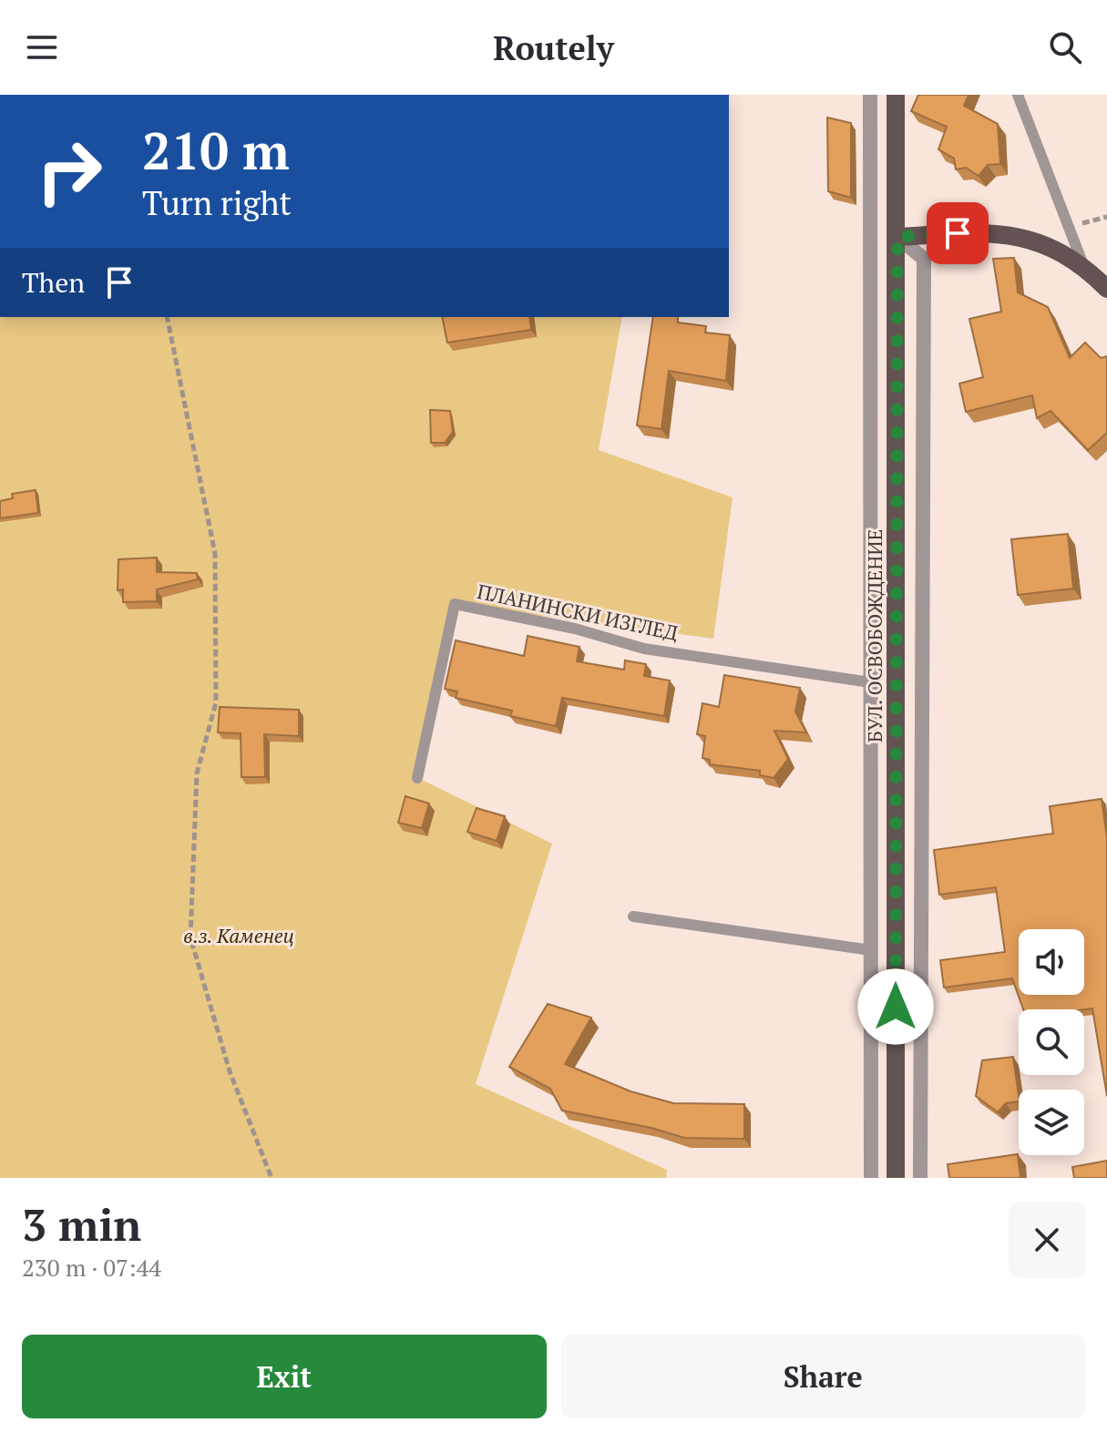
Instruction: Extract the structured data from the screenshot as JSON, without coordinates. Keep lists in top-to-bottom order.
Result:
{
  "streets": {
    "main road": ["БУЛ. ОСВОБОЖДЕНИЕ"],
    "lane": ["ПЛАНИНСКИ ИЗГЛЕД"]
  },
  "parks": ["в.з. Каменец"],
  "page": {
    "header": "Routely",
    "turn": ["210 m", "Turn right"],
    "then": "Then",
    "heading": ["3 min", "230 m · 07:44"],
    "buttons": ["Exit", "Share"]
  }
}
